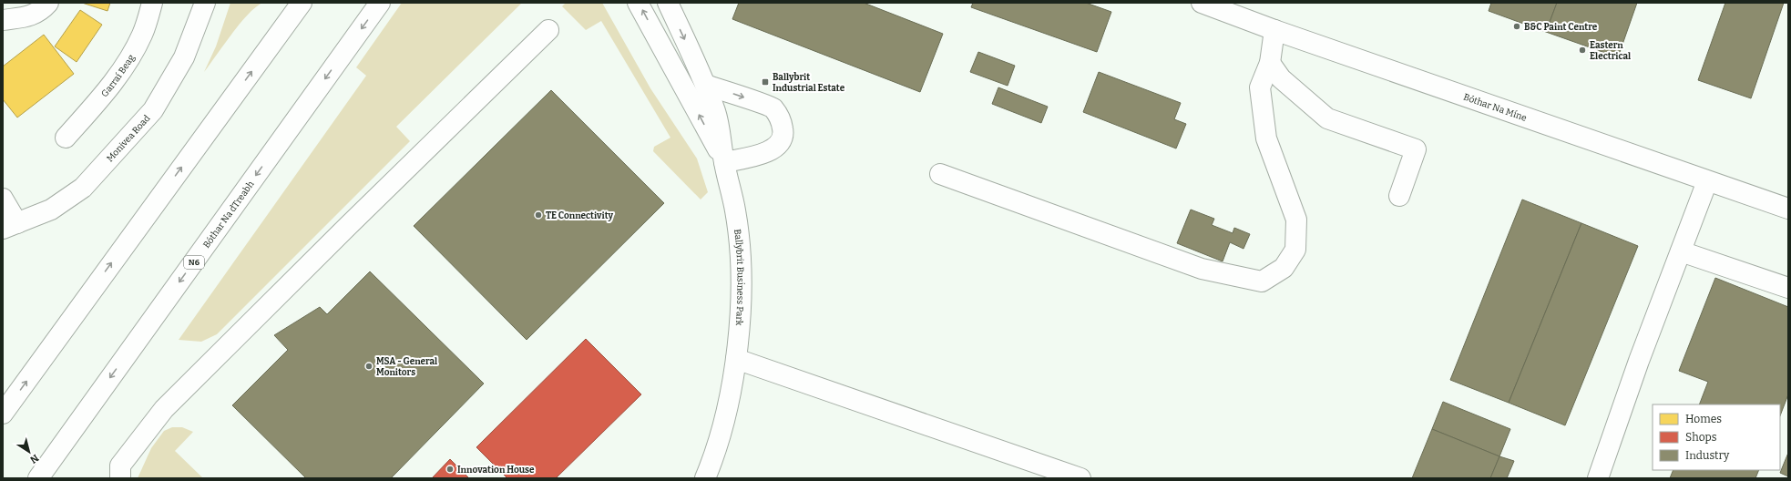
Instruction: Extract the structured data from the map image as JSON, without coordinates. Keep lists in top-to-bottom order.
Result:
{
  "streets": {
    "main road": [
      "Garraí Beag",
      "Bóthar Na Míne",
      "Monivea Road",
      "Bóthar Na dTreabh",
      "N6",
      "Ballybrit Business Park"
    ]
  },
  "places": {
    "other": [
      "B&C Paint Centre",
      "Eastern Electrical",
      "TE Connectivity",
      "MSA - General Monitors",
      "Innovation House"
    ],
    "transit": ["Ballybrit Industrial Estate"]
  },
  "legend": ["Homes", "Shops", "Industry"],
  "north": "bottom right"
}
